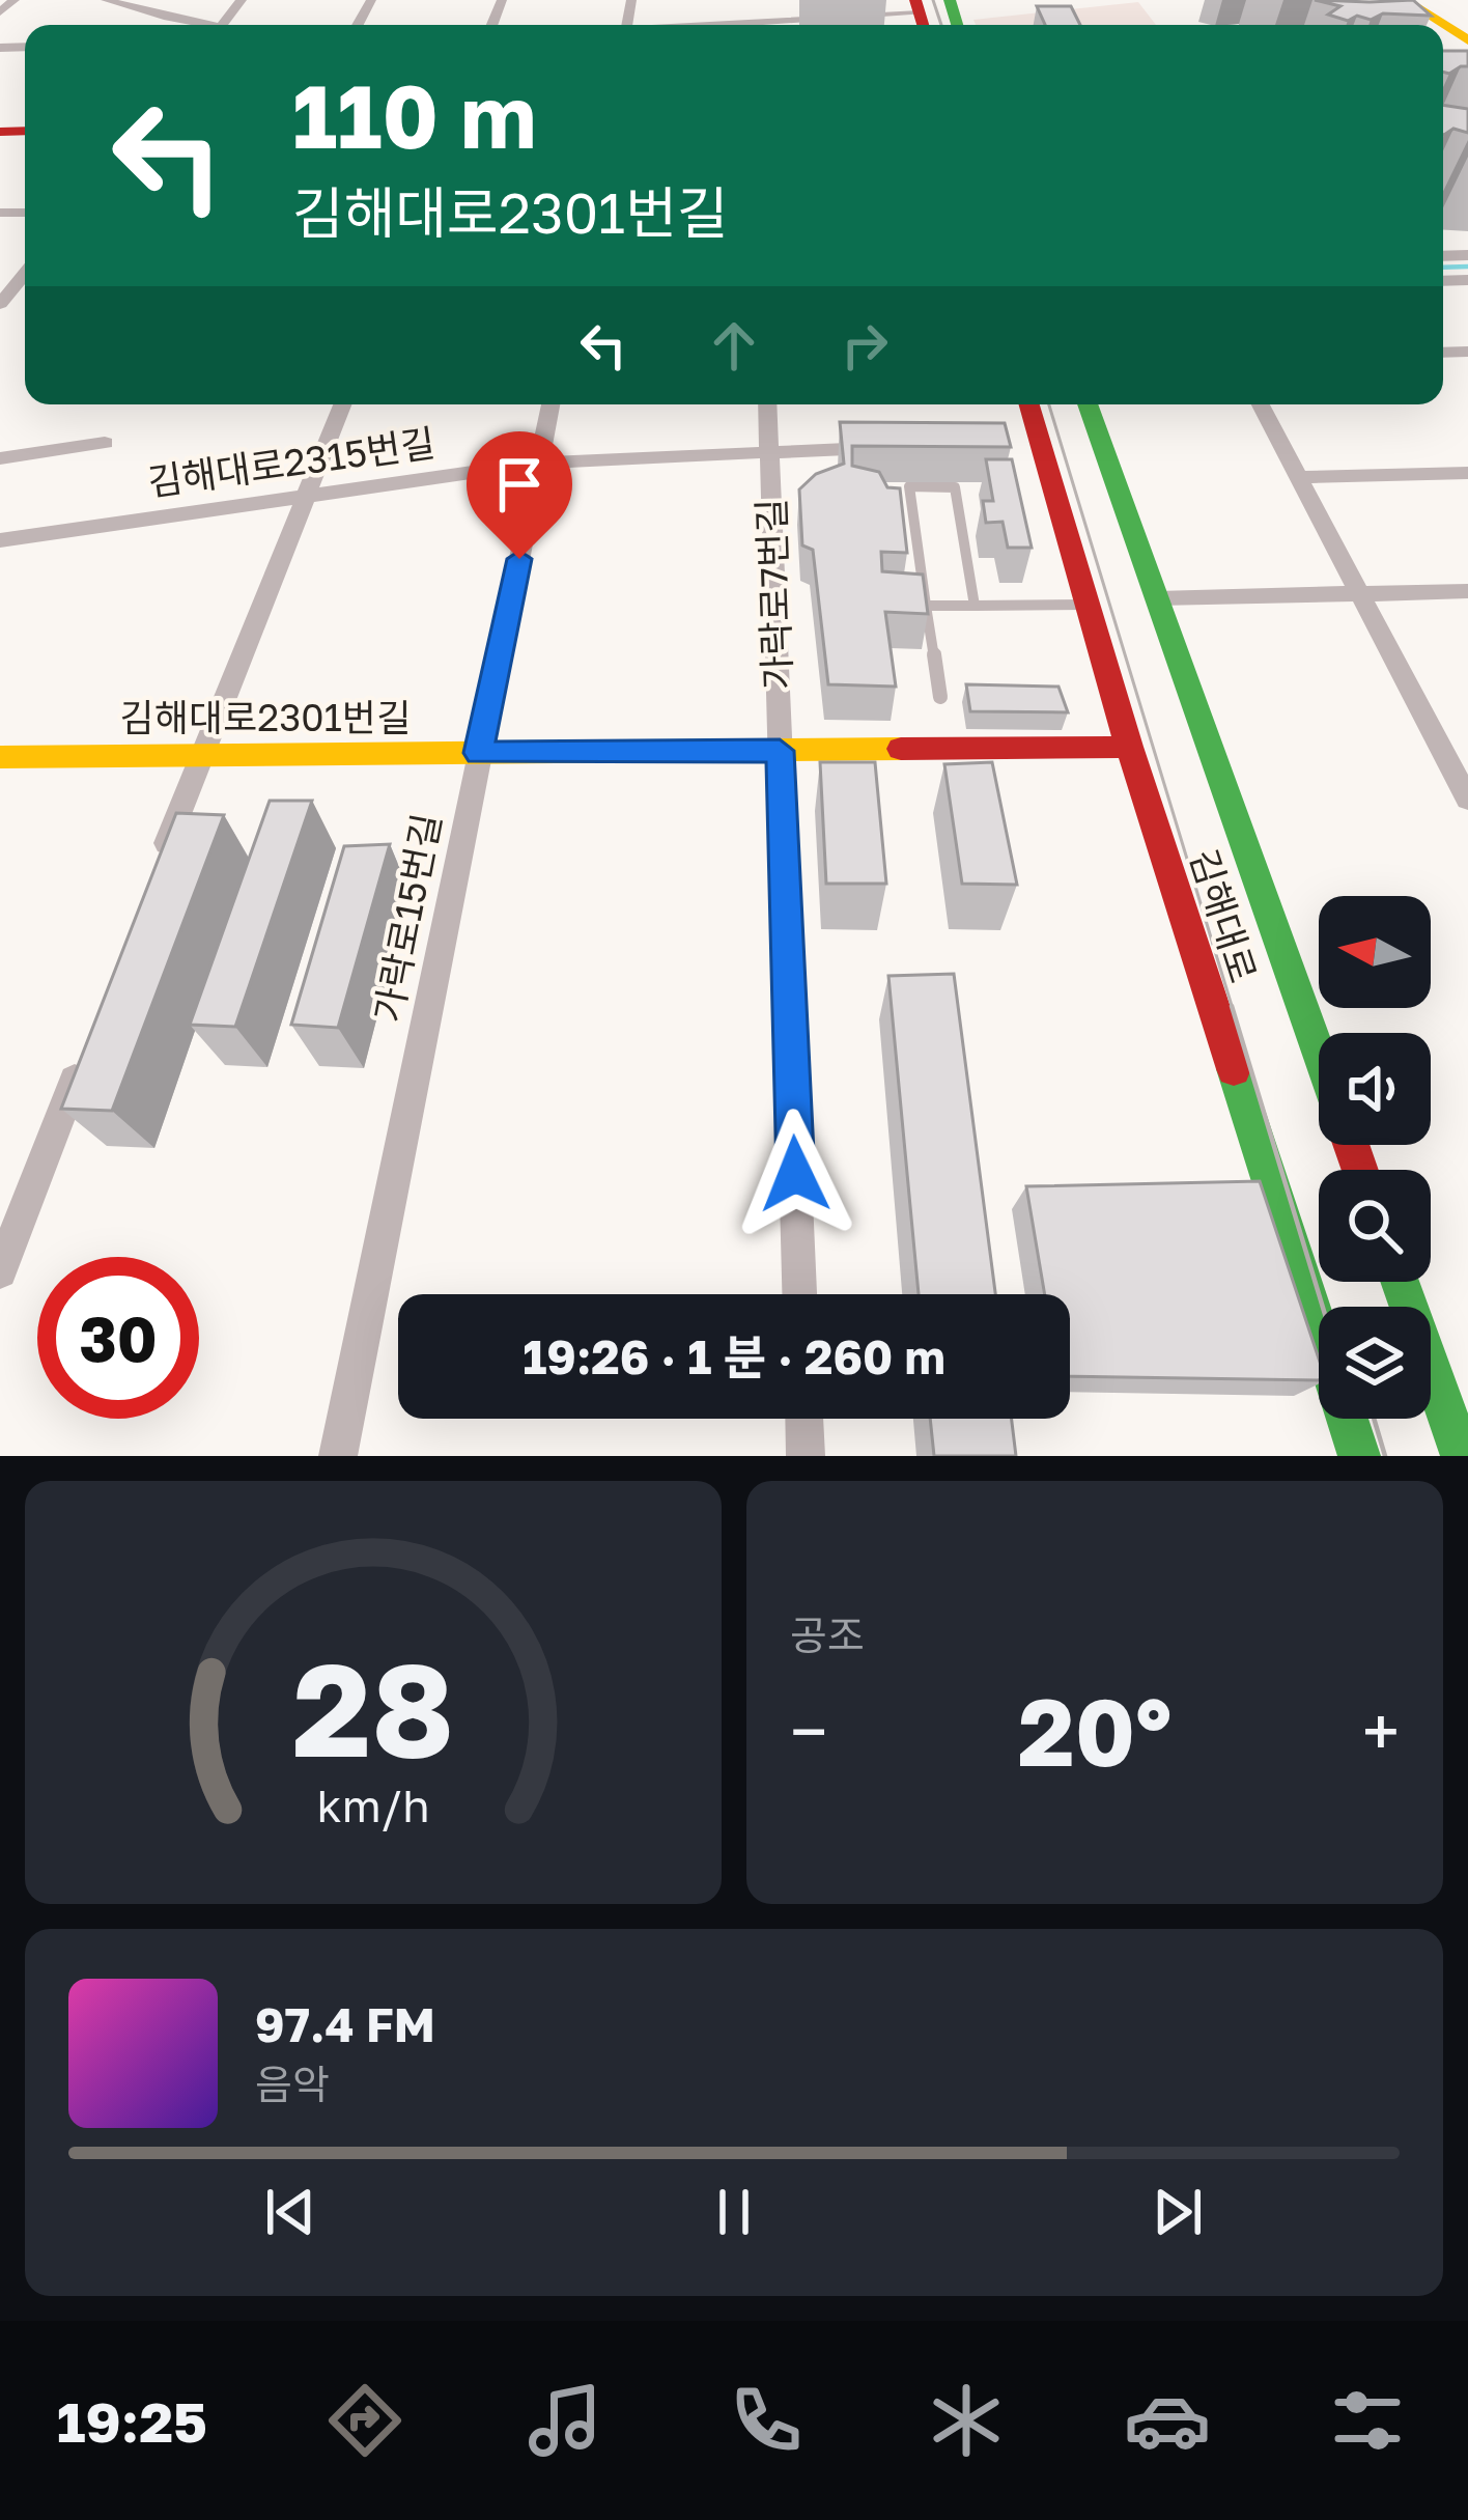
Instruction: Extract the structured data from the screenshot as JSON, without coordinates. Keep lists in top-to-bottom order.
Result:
{
  "streets": {
    "main road": ["김해대로2301번길", "김해대로"],
    "street": ["김해대로2315번길", "가락로7번길", "가락로15번길"]
  },
  "crossings": [
    ["김해대로2315번길", "가락로7번길"],
    ["김해대로2315번길", "가락로15번길"],
    ["가락로7번길", "김해대로2301번길"],
    ["김해대로2301번길", "김해대로"],
    ["김해대로2301번길", "가락로15번길"]
  ],
  "north": "left",
  "page": {
    "turn": ["110 m", "김해대로2301번길"],
    "limit": "30",
    "trip": "19:26 · 1 분 · 260 m",
    "tile": "공조",
    "heat": ["−", "20°", "+"],
    "song": ["97.4 FM", "음악"],
    "tabs": "19:25",
    "gauge": ["28", "km/h"]
  }
}
